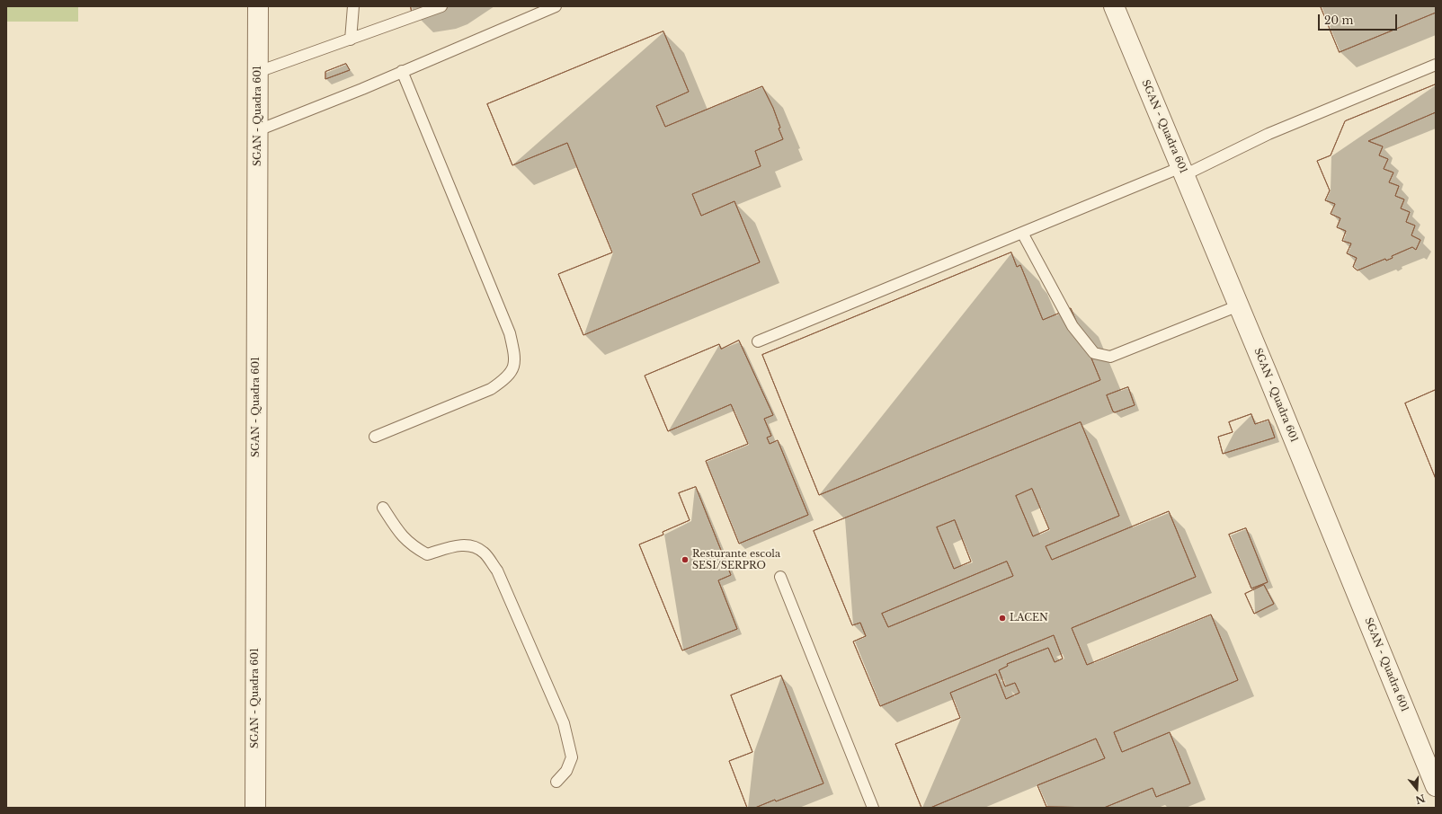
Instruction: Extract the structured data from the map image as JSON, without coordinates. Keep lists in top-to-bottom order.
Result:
{
  "streets": {
    "street": ["SGAN - Quadra 601"]
  },
  "places": ["Resturante escola SESI/SERPRO", "LACEN"],
  "scale_bar": "20 m",
  "north": "bottom"
}
